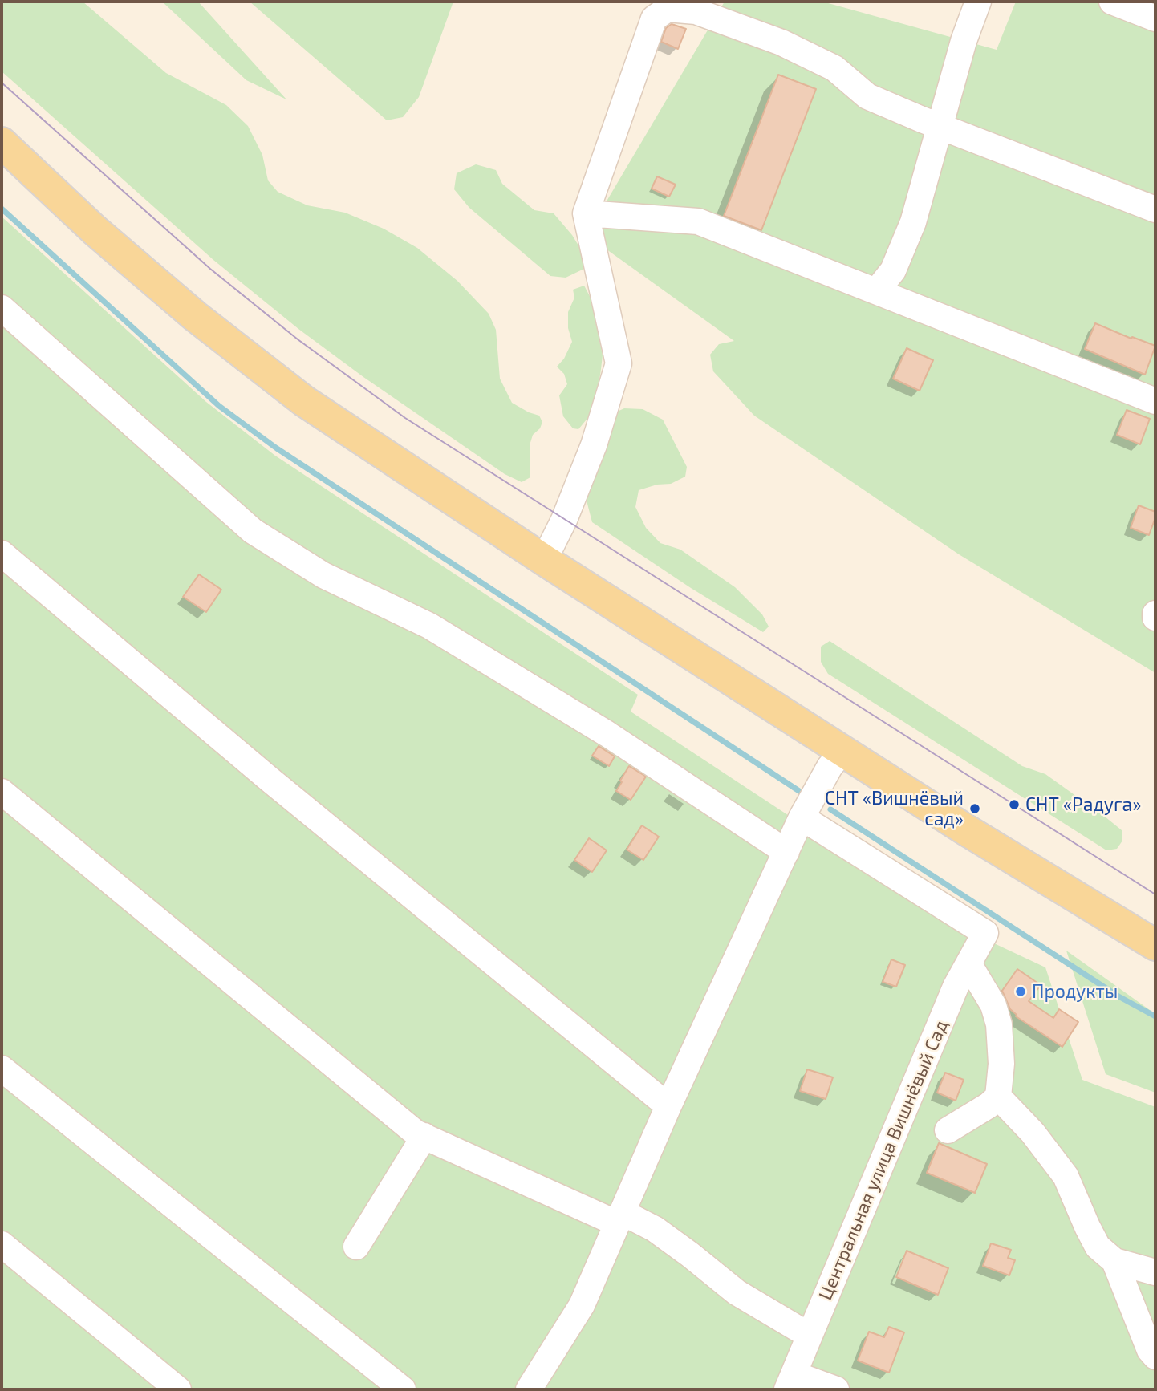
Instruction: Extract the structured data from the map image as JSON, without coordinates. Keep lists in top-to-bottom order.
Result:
{
  "streets": {
    "street": ["Центральная улица Вишнёвый Сад"]
  },
  "places": ["СНТ «Радуга»", "СНТ «Вишнёвый сад»", "Продукты"]
}
